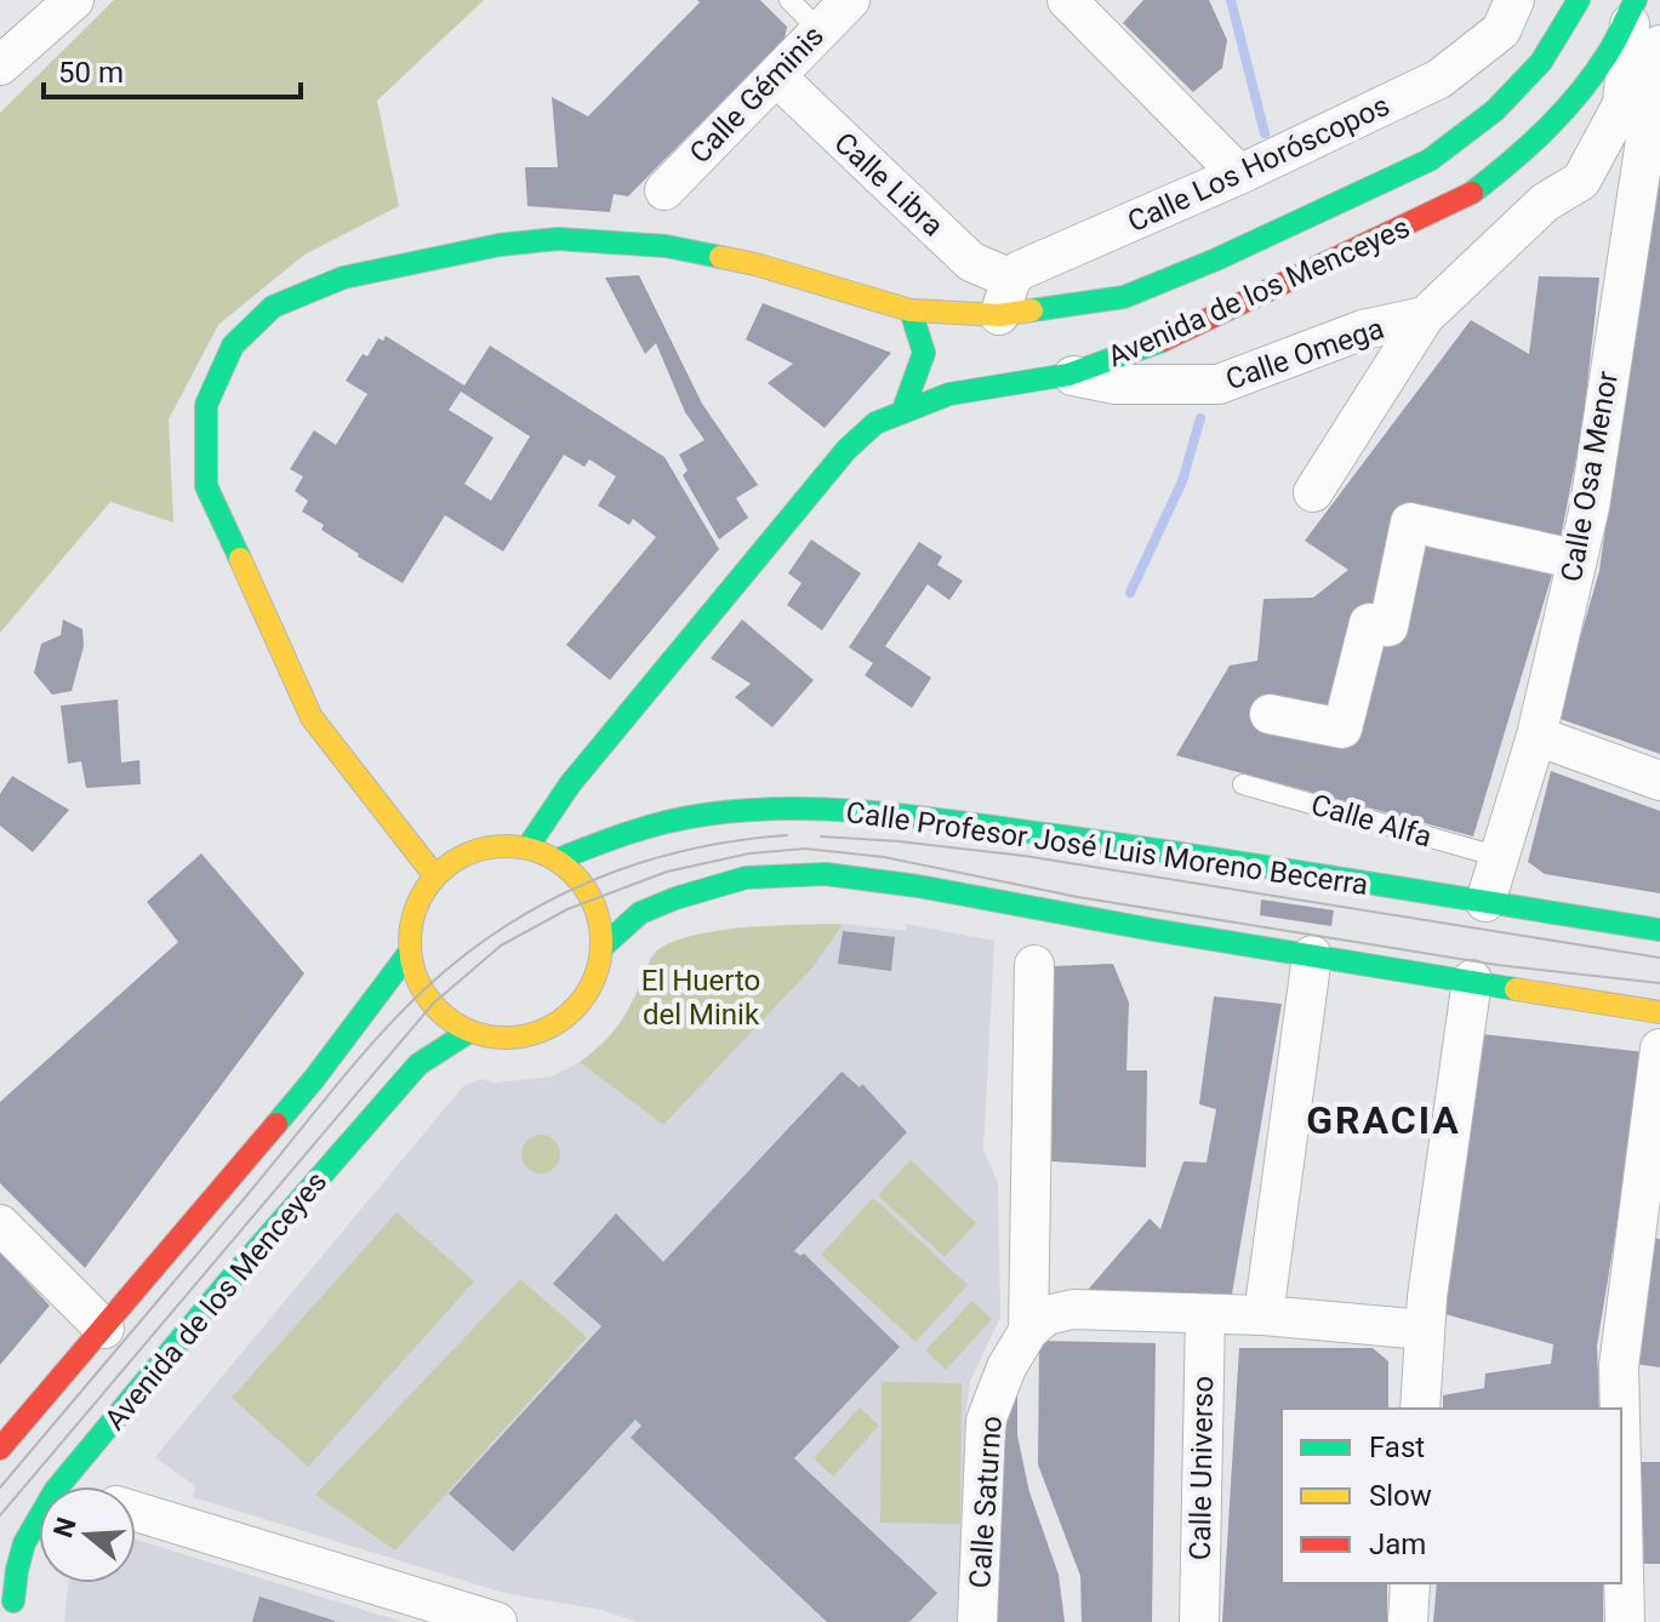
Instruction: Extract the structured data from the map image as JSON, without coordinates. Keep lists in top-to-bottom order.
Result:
{
  "streets": {
    "main road": ["Avenida de los Menceyes", "Calle Profesor José Luis Moreno Becerra"],
    "street": [
      "Calle Géminis",
      "Calle Los Horóscopos",
      "Calle Libra",
      "Calle Omega",
      "Calle Osa Menor",
      "Calle Universo",
      "Calle Saturno"
    ],
    "lane": ["Calle Alfa"]
  },
  "crossings": [
    ["Calle Géminis", "Calle Libra"],
    ["Calle Los Horóscopos", "Calle Libra"],
    ["Calle Los Horóscopos", "Avenida de los Menceyes"],
    ["Calle Libra", "Avenida de los Menceyes"],
    ["Avenida de los Menceyes", "Calle Omega"],
    ["Avenida de los Menceyes", "Calle Profesor José Luis Moreno Becerra"],
    ["Calle Osa Menor", "Calle Alfa"],
    ["Calle Osa Menor", "Calle Profesor José Luis Moreno Becerra"]
  ],
  "districts": ["GRACIA"],
  "parks": ["El Huerto del Minik"],
  "legend": ["Fast", "Slow", "Jam"],
  "scale_bar": "50 m",
  "north": "left"
}
